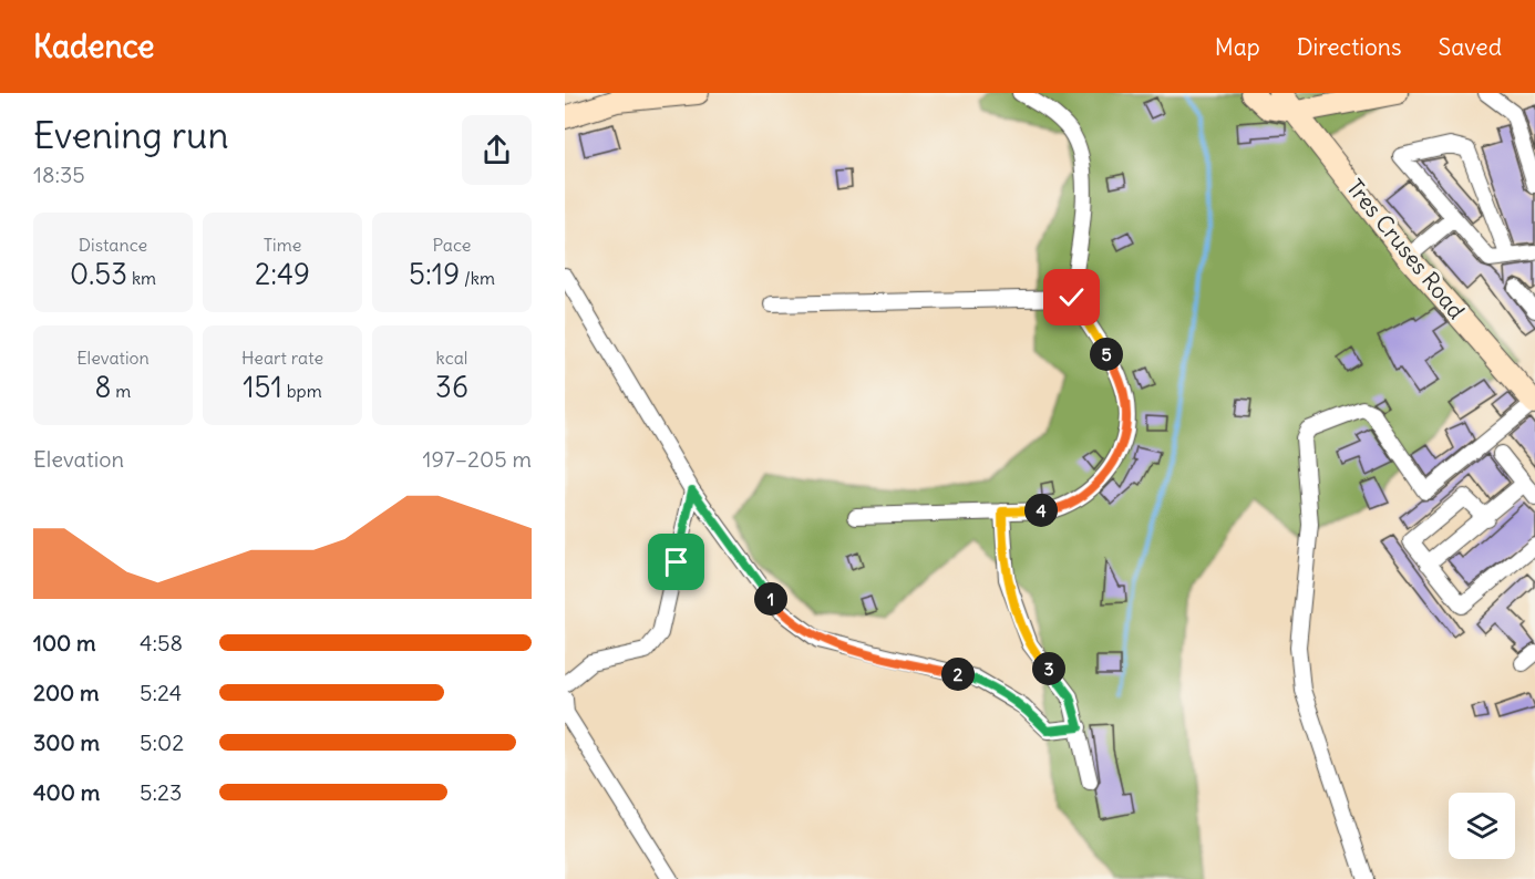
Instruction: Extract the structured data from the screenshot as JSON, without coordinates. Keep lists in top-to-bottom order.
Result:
{
  "streets": {
    "main road": ["Tres Cruses Road"]
  },
  "page": {
    "header": "Kadence",
    "nav": ["Map", "Directions", "Saved"],
    "heading": ["Evening run", "18:35"],
    "stats": [
      ["Distance", "0.53 km"],
      ["Time", "2:49"],
      ["Pace", "5:19 /km"],
      ["Elevation", "8 m"],
      ["Heart rate", "151 bpm"],
      ["kcal", "36"]
    ],
    "pins": [
      "5",
      "4",
      "1",
      "3",
      "2"
    ],
    "chart": ["Elevation", "197–205 m"],
    "list": [
      {
        "name": "100 m",
        "note": "4:58"
      },
      {
        "name": "200 m",
        "note": "5:24"
      },
      {
        "name": "300 m",
        "note": "5:02"
      },
      {
        "name": "400 m",
        "note": "5:23"
      }
    ]
  }
}
